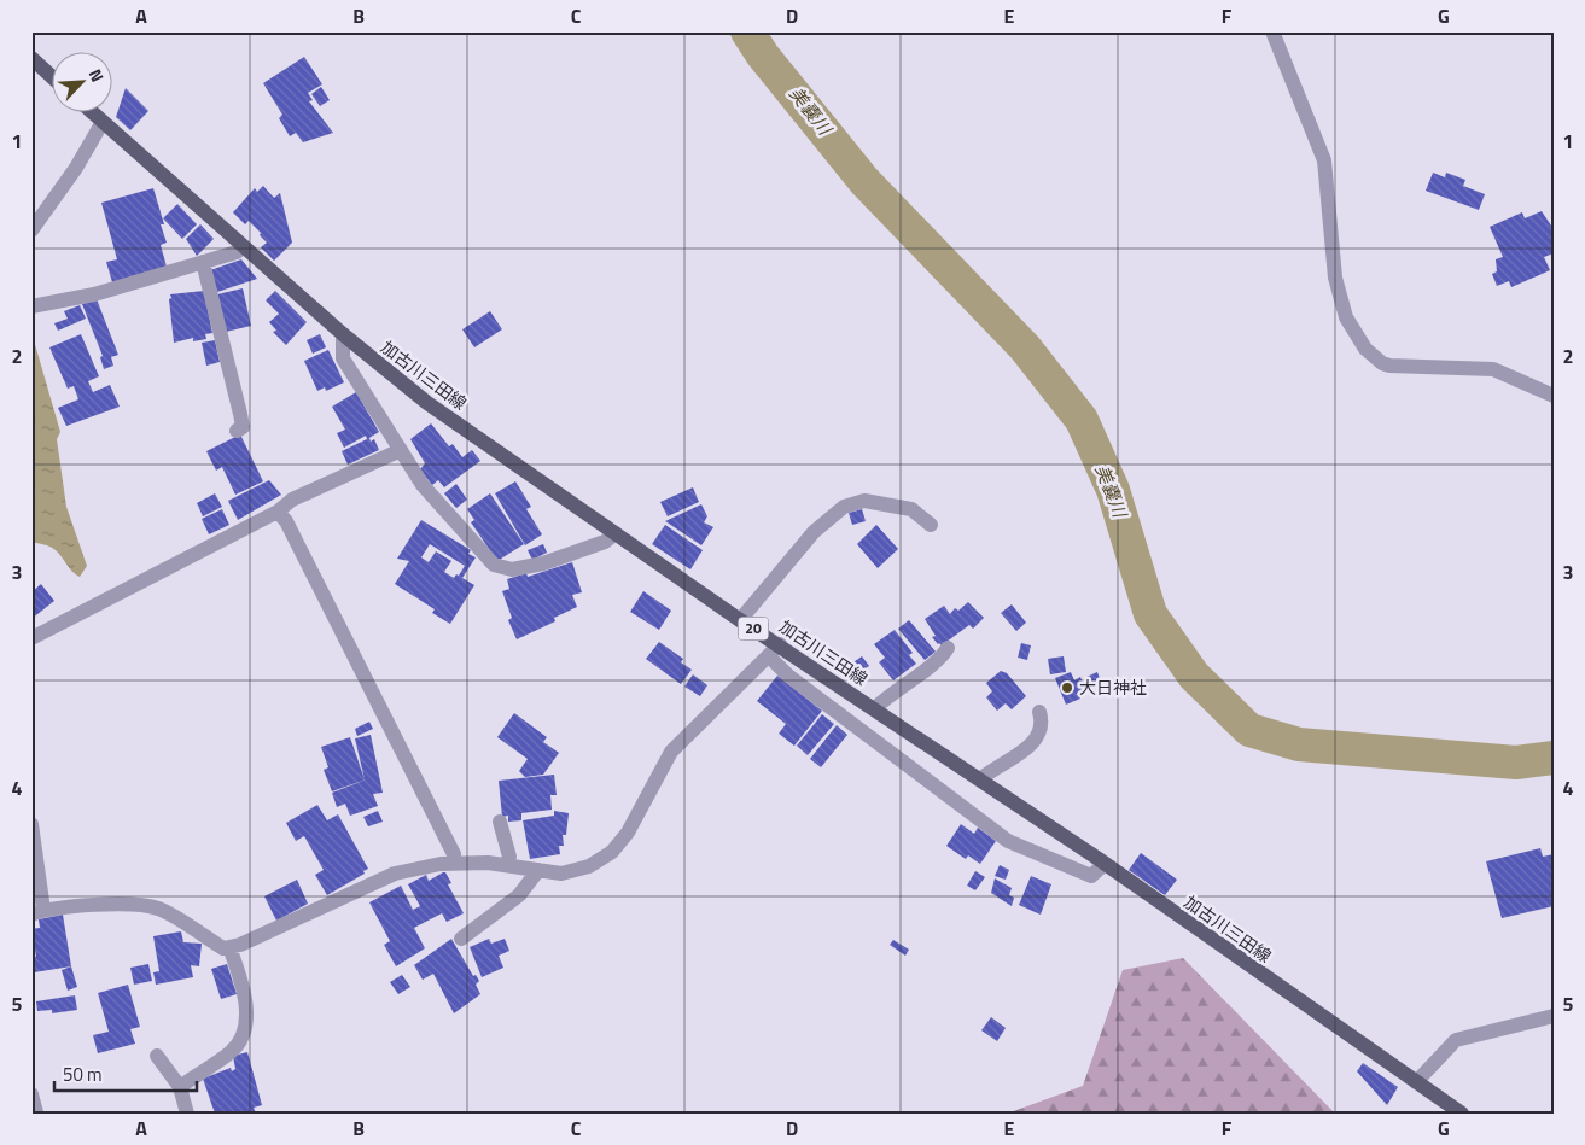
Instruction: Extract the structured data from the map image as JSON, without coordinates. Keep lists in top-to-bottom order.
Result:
{
  "streets": {
    "main road": ["加古川三田線", "20"]
  },
  "water": ["美嚢川"],
  "places": ["大日神社"],
  "scale_bar": "50 m",
  "north": "top right",
  "grid": {
    "columns": [
      "A",
      "B",
      "C",
      "D",
      "E",
      "F",
      "G"
    ],
    "rows": [
      "1",
      "2",
      "3",
      "4",
      "5"
    ]
  }
}
